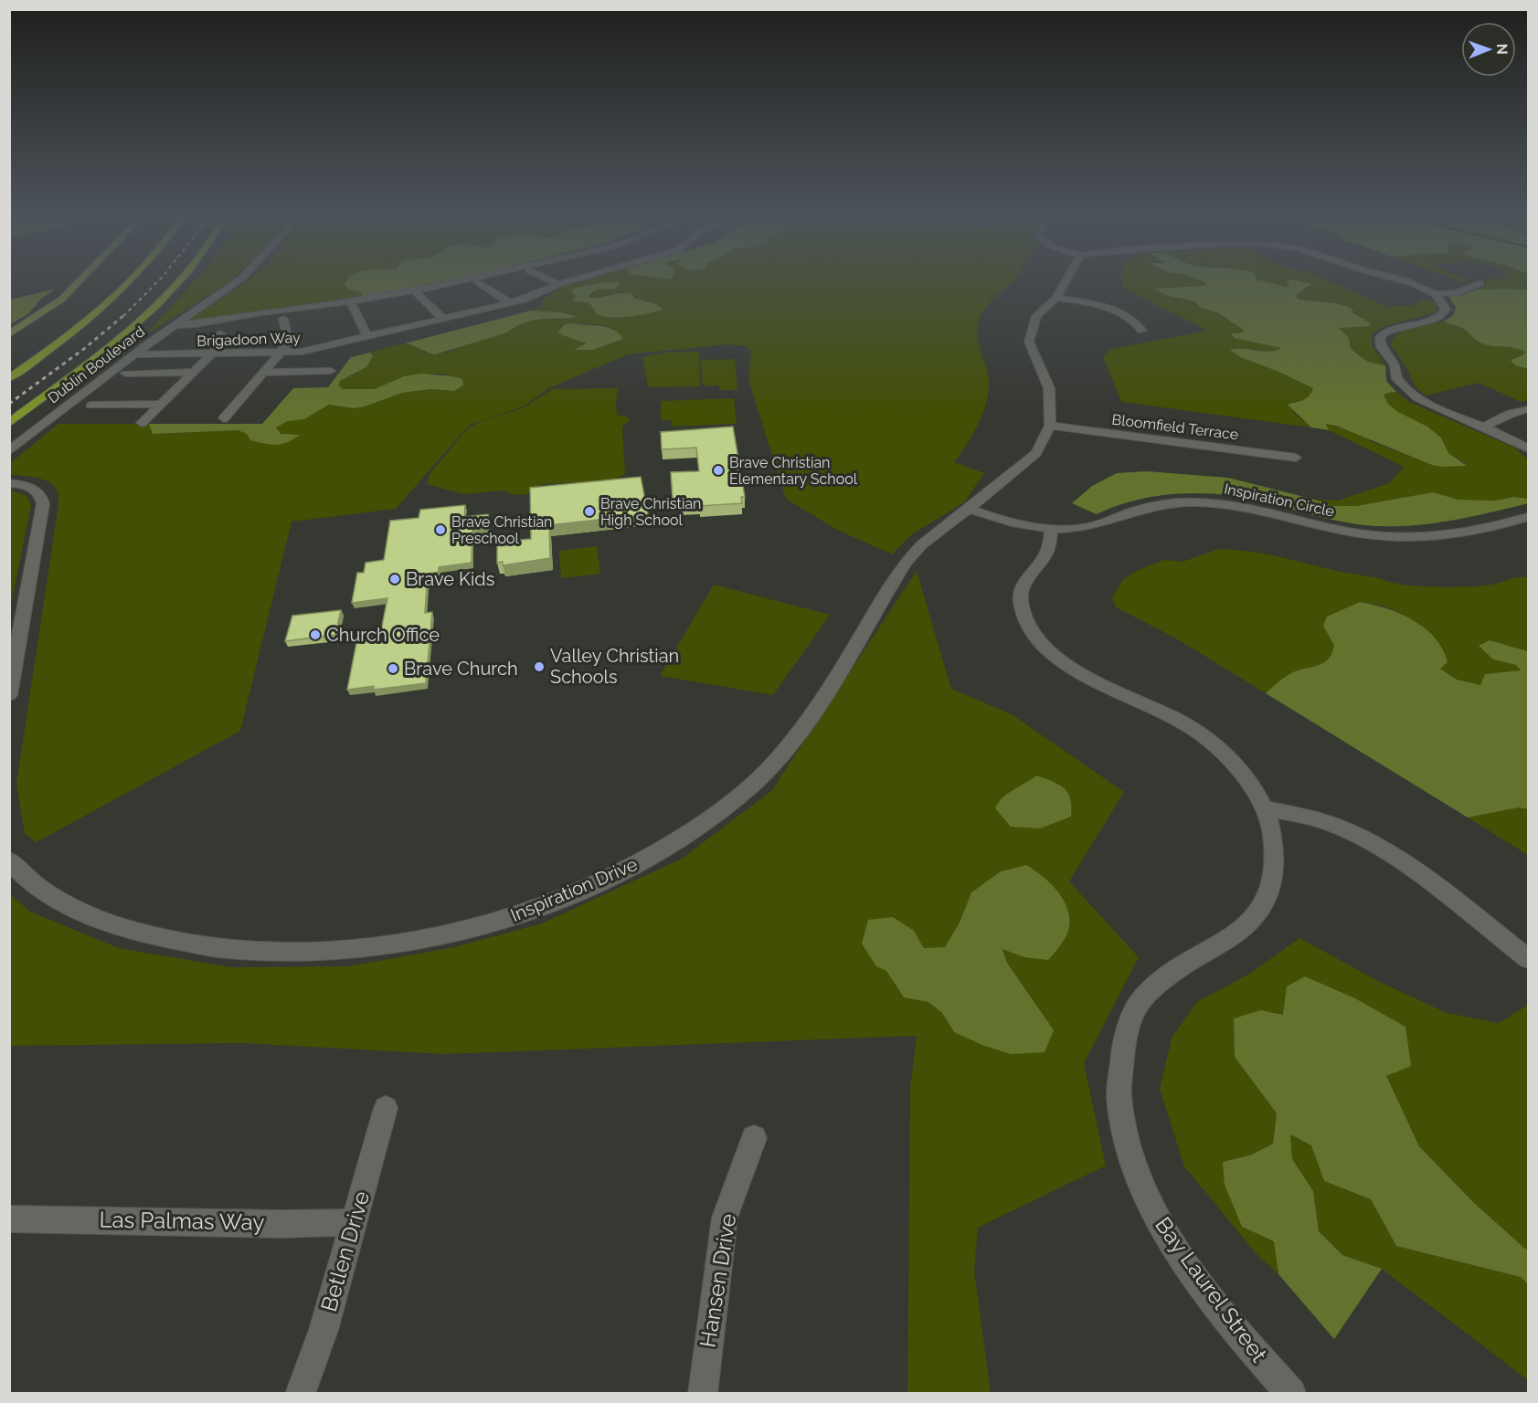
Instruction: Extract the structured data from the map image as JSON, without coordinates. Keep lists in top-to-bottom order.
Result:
{
  "streets": {
    "street": [
      "Brigadoon Way",
      "Dublin Boulevard",
      "Bloomfield Terrace",
      "Inspiration Circle",
      "Inspiration Drive",
      "Las Palmas Way",
      "Betlen Drive",
      "Hansen Drive",
      "Bay Laurel Street"
    ]
  },
  "crossings": [
    ["Brigadoon Way", "Dublin Boulevard"],
    ["Inspiration Circle", "Inspiration Drive"],
    ["Inspiration Circle", "Bay Laurel Street"],
    ["Las Palmas Way", "Betlen Drive"]
  ],
  "places": [
    "Brave Christian Elementary School",
    "Brave Christian High School",
    "Brave Christian Preschool",
    "Brave Kids",
    "Church Office",
    "Valley Christian Schools",
    "Brave Church"
  ],
  "north": "right"
}
